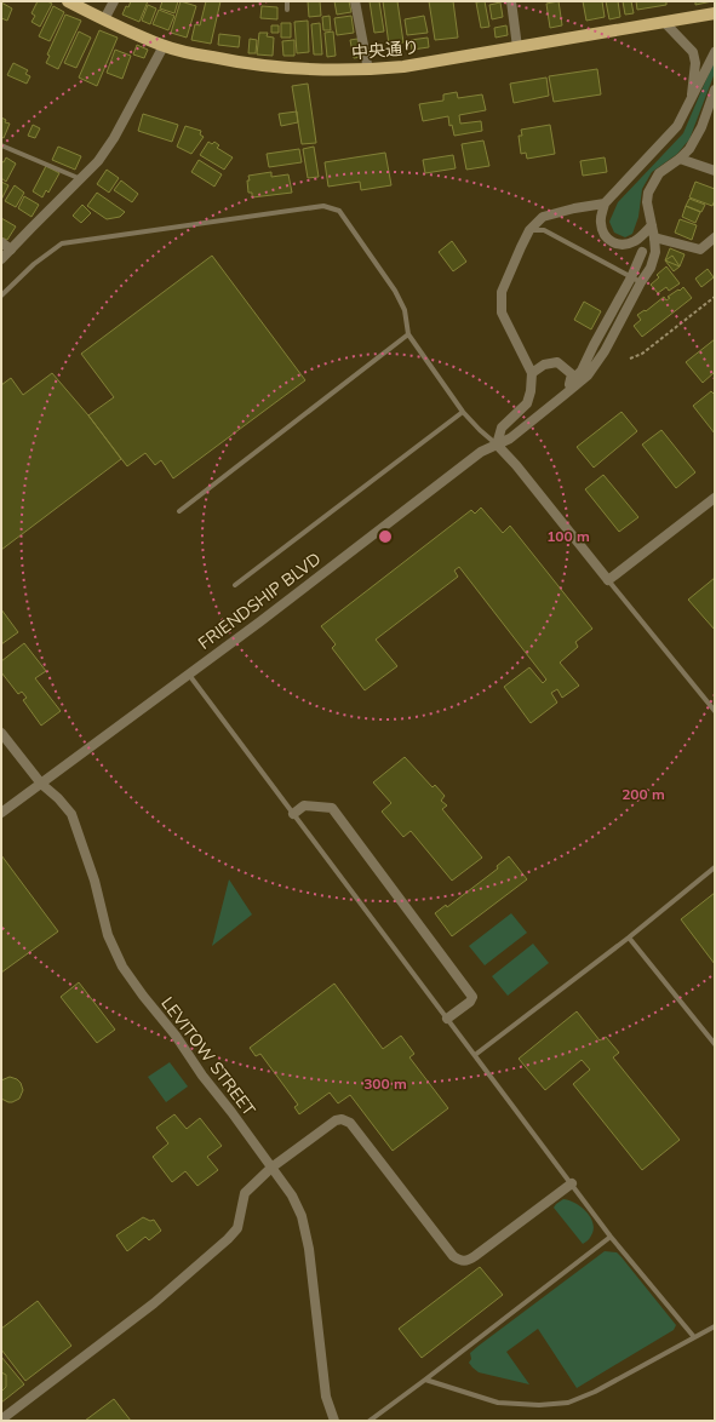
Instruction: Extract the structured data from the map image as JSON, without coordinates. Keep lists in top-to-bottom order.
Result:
{
  "streets": {
    "main road": ["中央通り"],
    "street": ["FRIENDSHIP BLVD", "LEVITOW STREET"]
  },
  "crossings": [
    ["FRIENDSHIP BLVD", "LEVITOW STREET"]
  ],
  "rings": ["100 m", "200 m", "300 m"]
}
